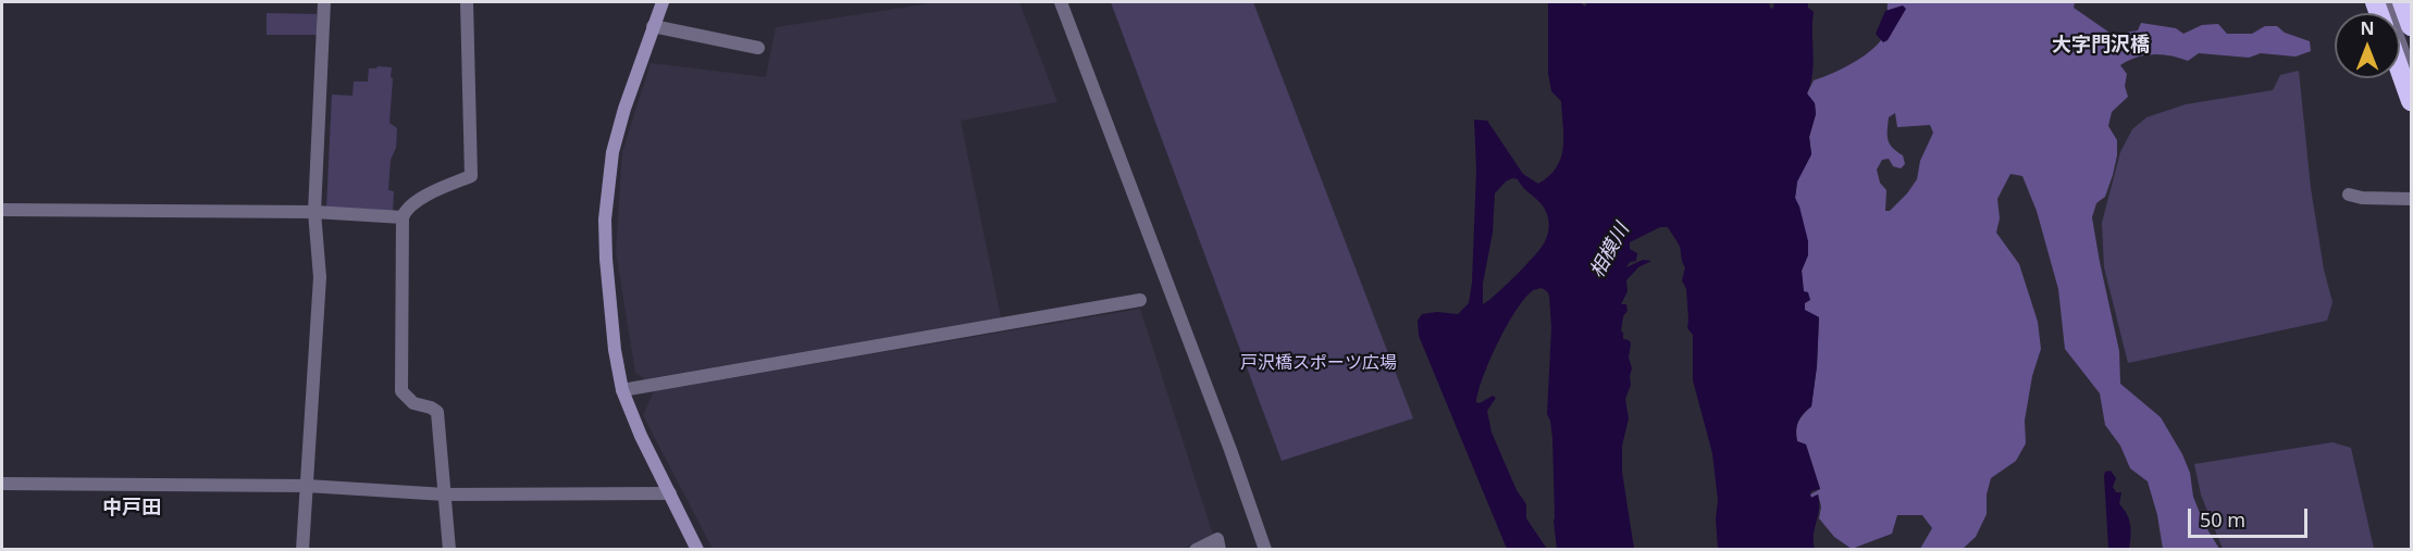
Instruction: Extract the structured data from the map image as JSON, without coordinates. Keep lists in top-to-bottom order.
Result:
{
  "districts": ["大字門沢橋", "中戸田"],
  "water": ["相模川"],
  "parks": ["戸沢橋スポーツ広場"],
  "scale_bar": "50 m",
  "north": "top"
}
